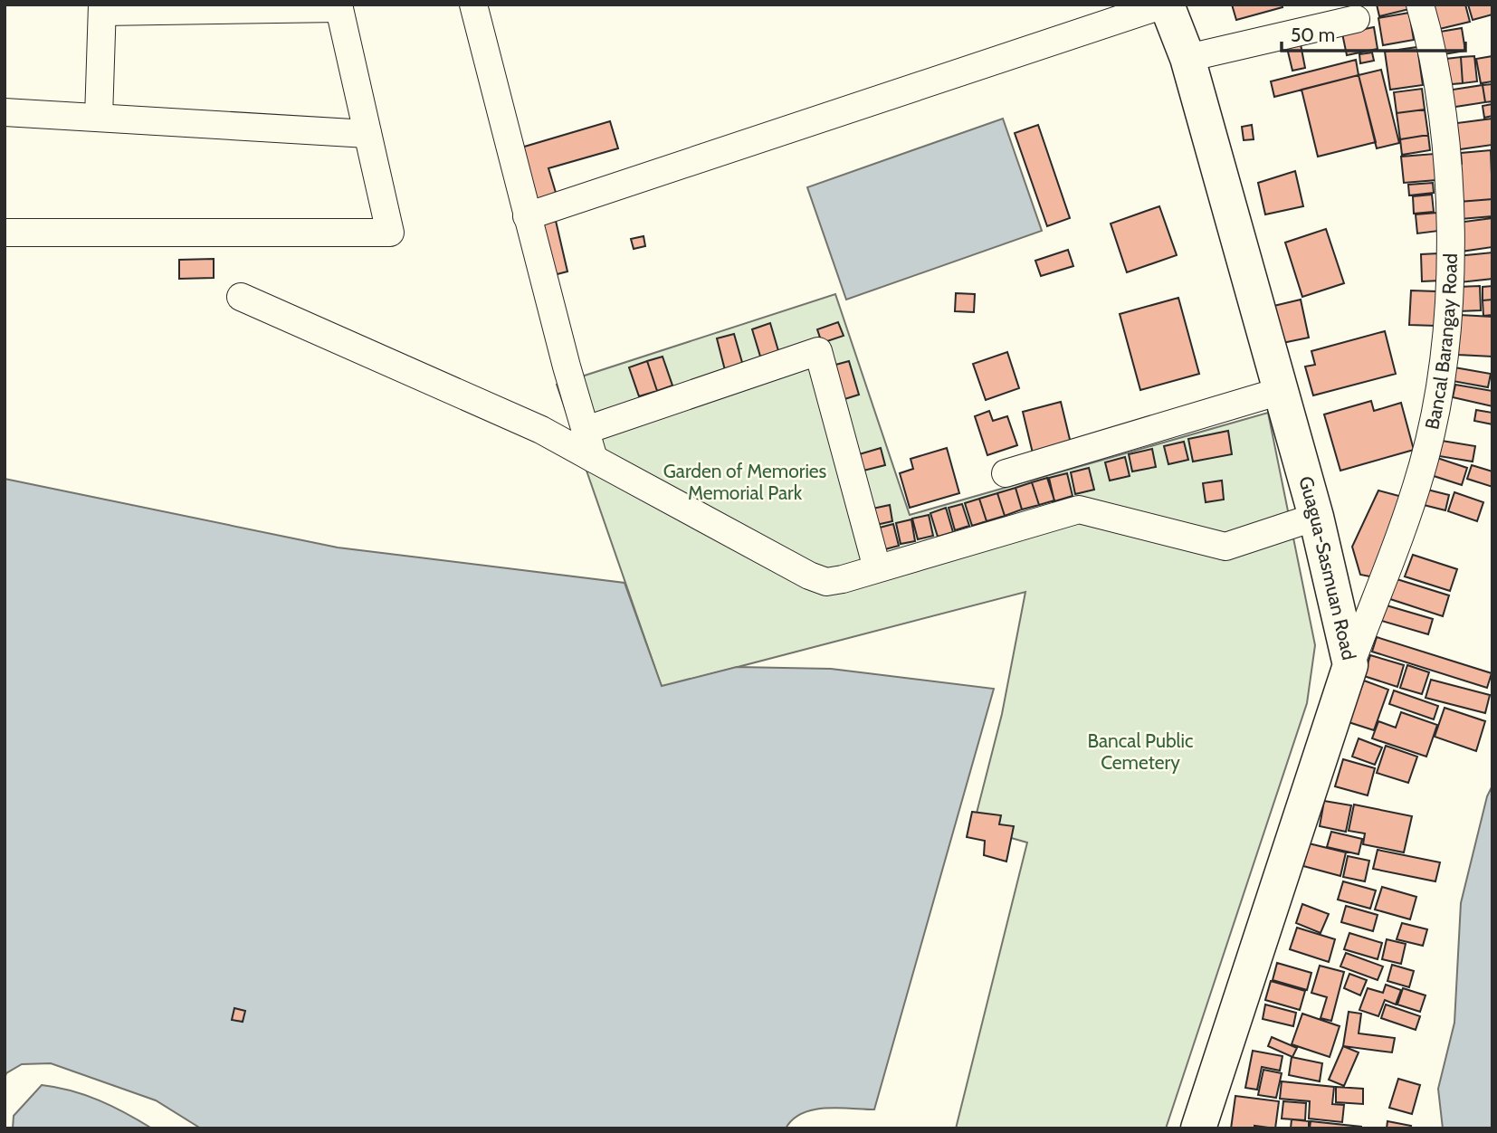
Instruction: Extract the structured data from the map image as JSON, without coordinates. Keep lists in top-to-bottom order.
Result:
{
  "streets": {
    "main road": ["Guagua-Sasmuan Road"],
    "street": ["Bancal Barangay Road"]
  },
  "crossings": [
    ["Bancal Barangay Road", "Guagua-Sasmuan Road"]
  ],
  "parks": ["Garden of Memories Memorial Park", "Bancal Public Cemetery"],
  "scale_bar": "50 m"
}
